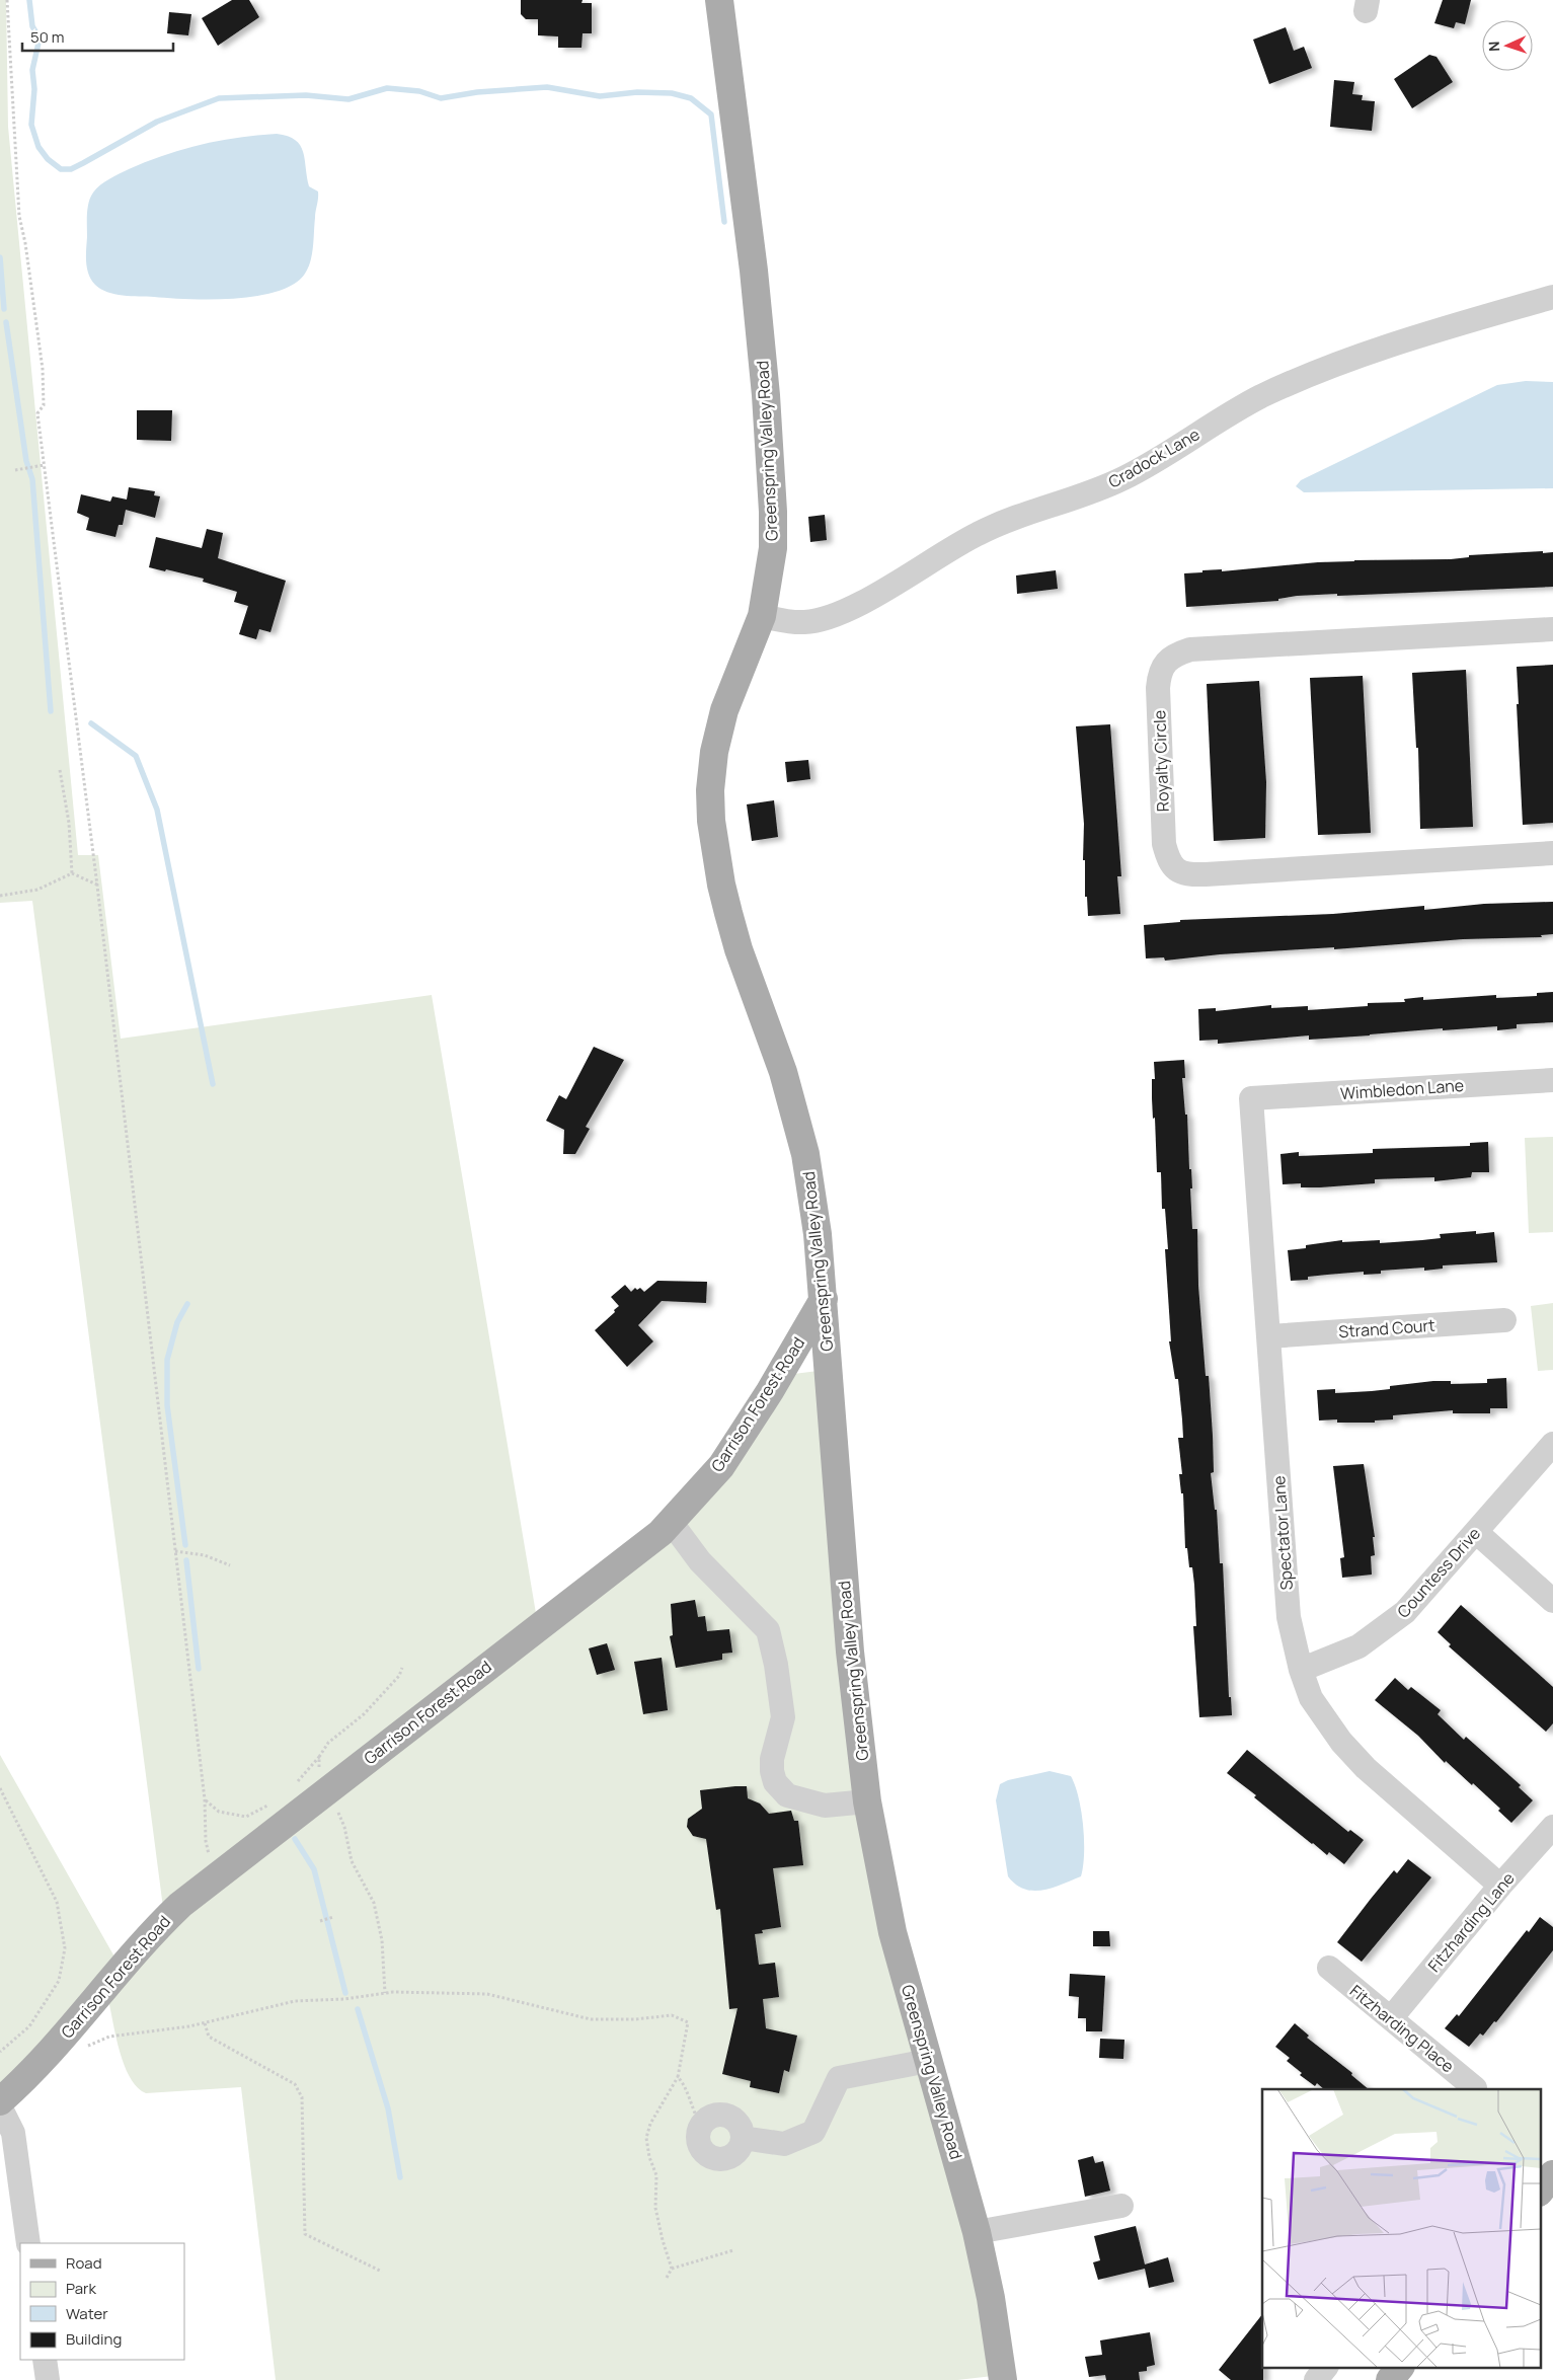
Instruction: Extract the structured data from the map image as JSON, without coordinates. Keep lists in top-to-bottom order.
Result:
{
  "streets": {
    "main road": ["Greenspring Valley Road", "Garrison Forest Road"],
    "street": [
      "Cradock Lane",
      "Royalty Circle",
      "Wimbledon Lane",
      "Strand Court",
      "Spectator Lane",
      "Countess Drive",
      "Fitzharding Lane",
      "Fitzharding Place"
    ]
  },
  "crossings": [
    ["Greenspring Valley Road", "Cradock Lane"],
    ["Greenspring Valley Road", "Garrison Forest Road"],
    ["Wimbledon Lane", "Spectator Lane"],
    ["Strand Court", "Spectator Lane"],
    ["Spectator Lane", "Countess Drive"],
    ["Spectator Lane", "Fitzharding Lane"],
    ["Fitzharding Lane", "Fitzharding Place"]
  ],
  "legend": [
    "Road",
    "Park",
    "Water",
    "Building"
  ],
  "scale_bar": "50 m",
  "north": "left"
}
